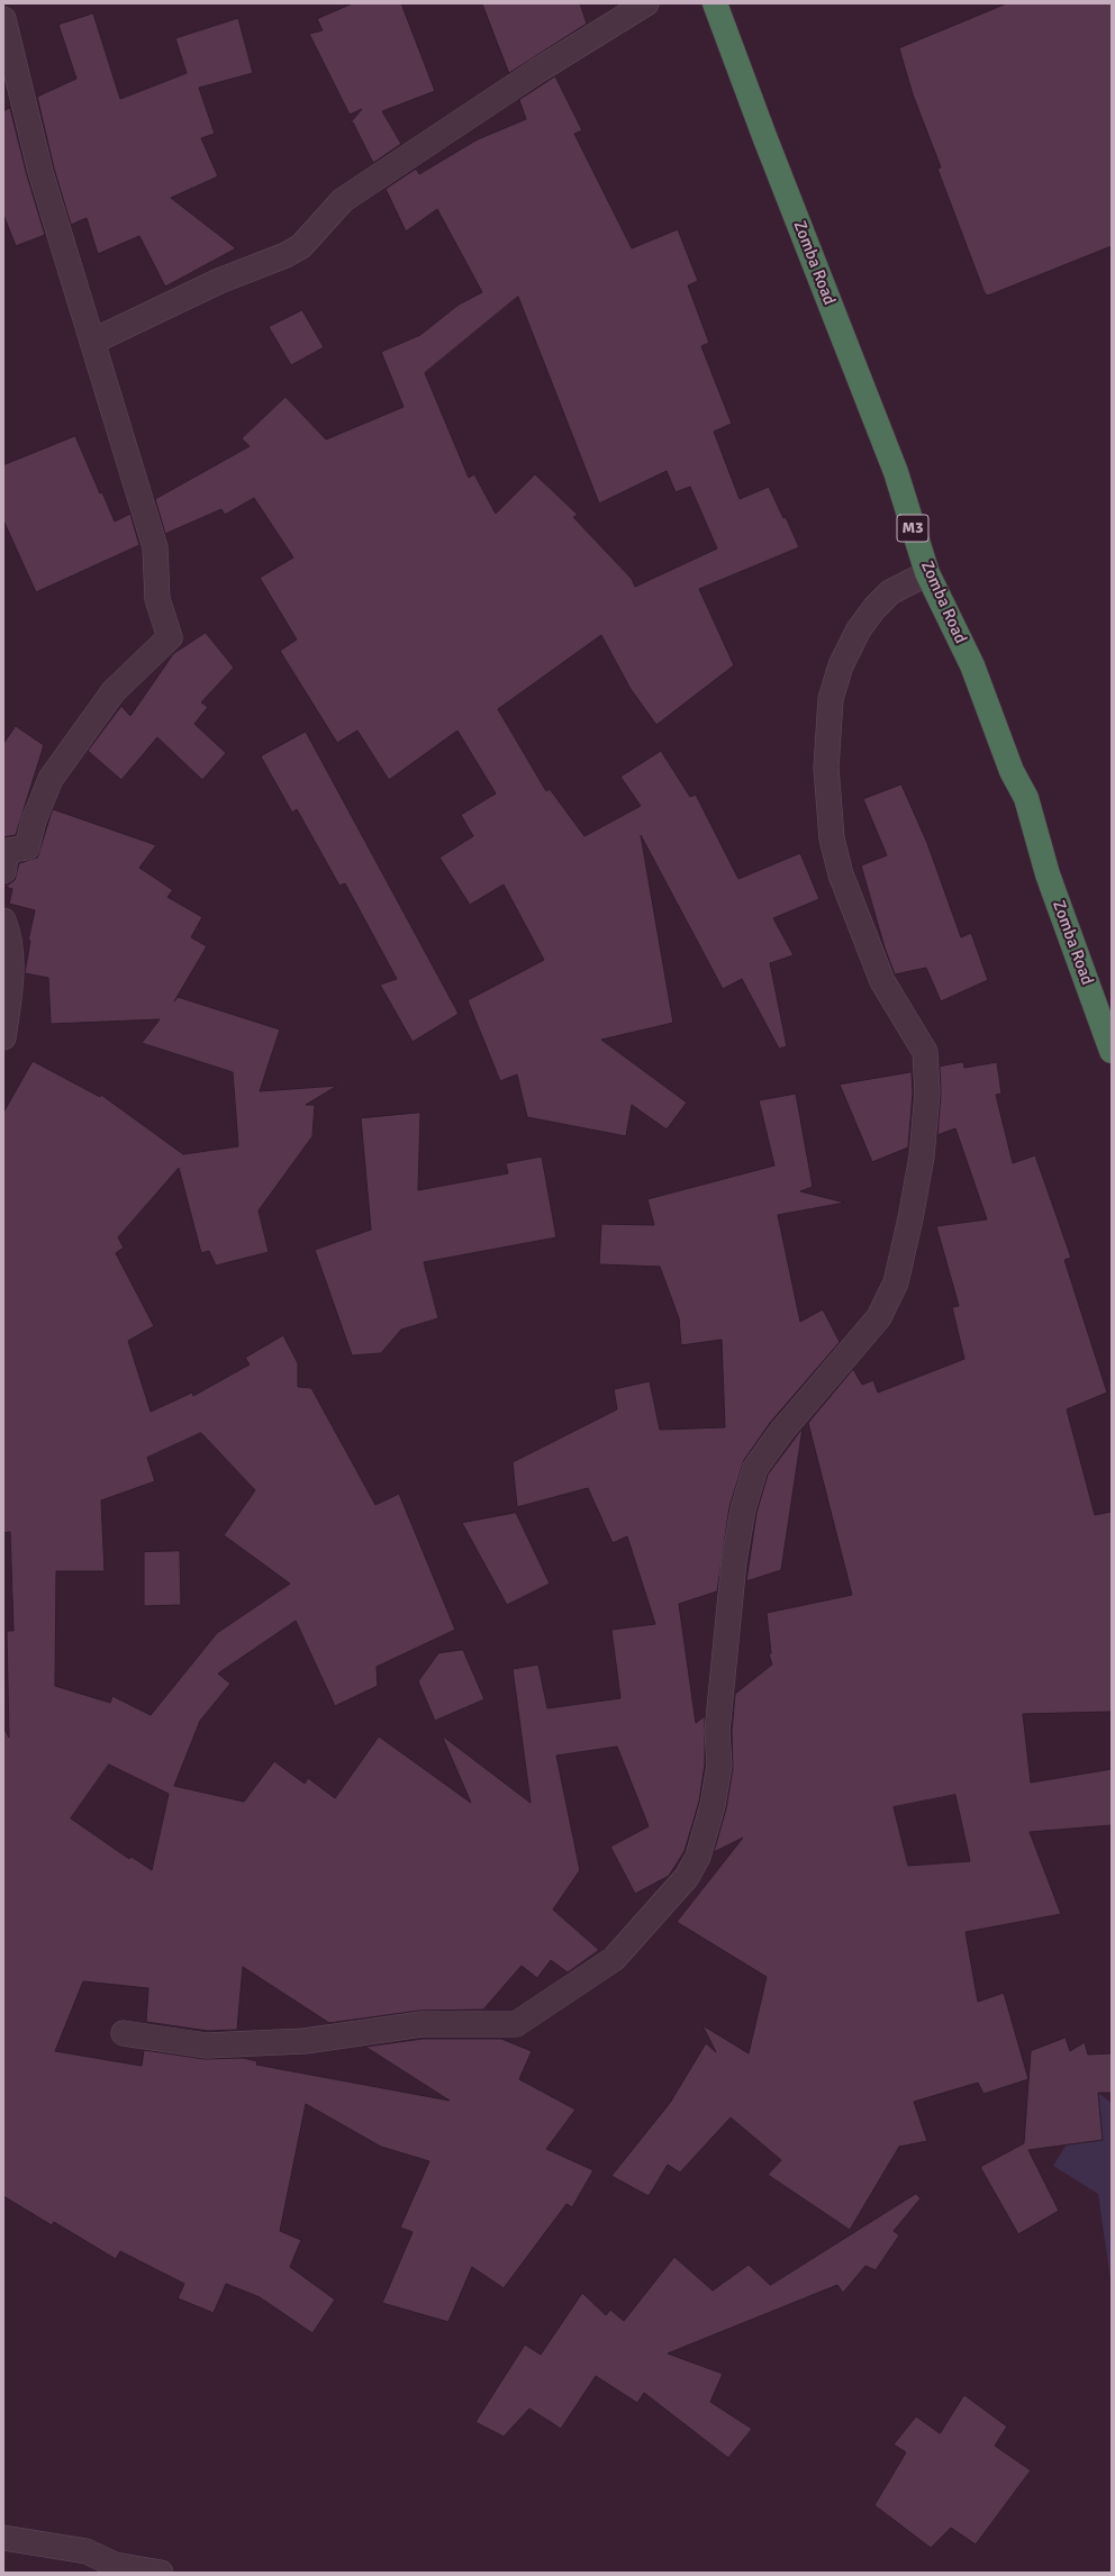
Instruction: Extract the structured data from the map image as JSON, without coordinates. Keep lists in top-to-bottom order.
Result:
{
  "streets": {
    "highway": ["Zomba Road", "M3"]
  }
}
